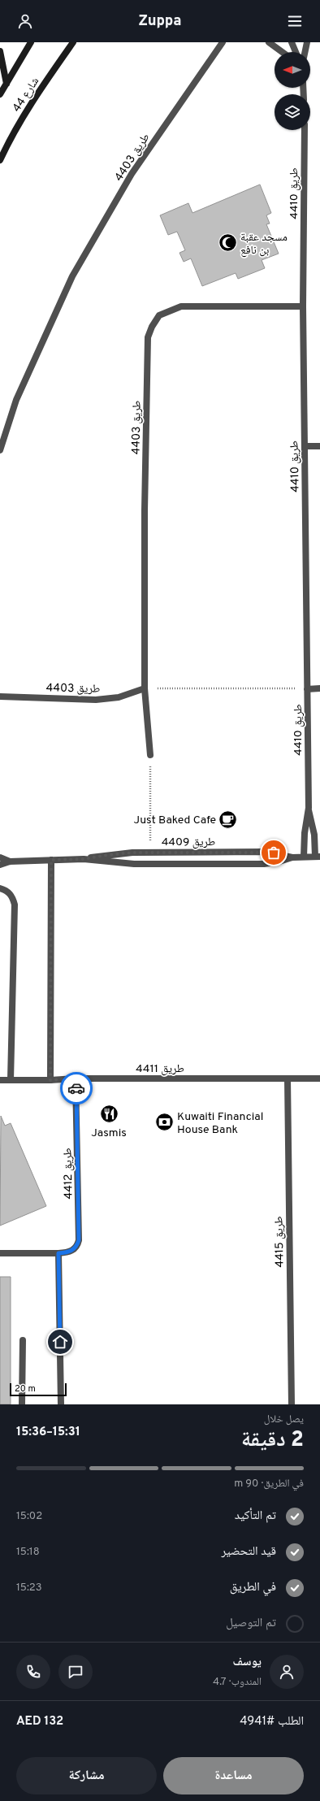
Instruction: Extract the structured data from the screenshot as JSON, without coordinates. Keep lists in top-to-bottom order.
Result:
{
  "streets": {
    "main road": ["شارع 44"],
    "street": [
      "طريق 4403",
      "طريق 4410",
      "طريق 4409",
      "طريق 4411",
      "طريق 4412",
      "طريق 4415"
    ]
  },
  "crossings": [
    ["طريق 4403", "طريق 4410"],
    ["طريق 4410", "طريق 4409"],
    ["طريق 4411", "طريق 4412"],
    ["طريق 4411", "طريق 4415"]
  ],
  "places": {
    "mosque": ["مسجد عقبة بن نافع"],
    "cafe": ["Just Baked Cafe"],
    "restaurant": ["Jasmis"],
    "bank": ["Kuwaiti Financial House Bank"]
  },
  "scale_bar": "20 m",
  "north": "left",
  "page": {
    "header": "Zuppa",
    "scale": "20 m",
    "heading": ["2 دقيقة", "يصل خلال", "15:31–15:36"],
    "panel": [
      "يوسف",
      "المندوب · 4.7",
      "الطلب #4941",
      "AED 132"
    ],
    "bar": "في الطريق · 90 m",
    "list": [
      ["تم التأكيد", "15:02"],
      ["قيد التحضير", "15:18"],
      ["في الطريق", "15:23"],
      "تم التوصيل"
    ],
    "buttons": ["مساعدة", "مشاركة"]
  }
}
